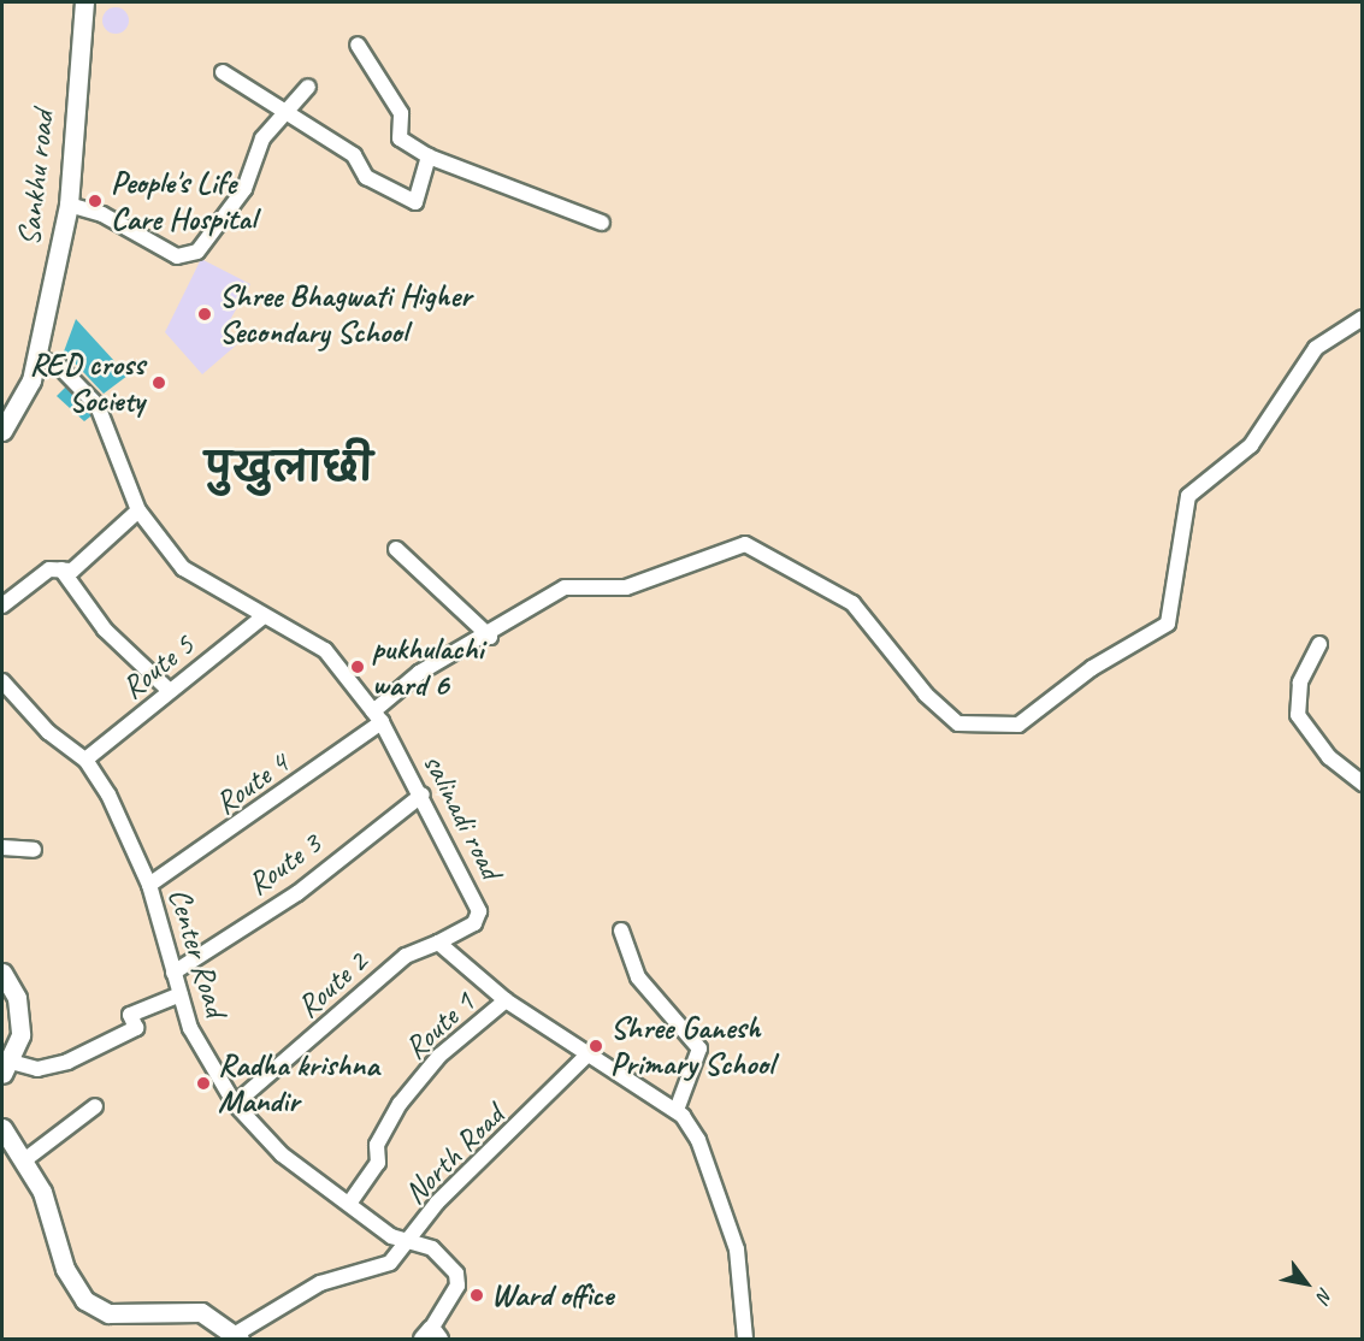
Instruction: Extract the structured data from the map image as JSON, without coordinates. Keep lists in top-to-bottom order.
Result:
{
  "streets": {
    "main road": ["Sankhu road"],
    "street": [
      "Route 5",
      "Route 4",
      "salinadi road",
      "Route 3",
      "Center Road",
      "Route 2",
      "Route 1",
      "North Road"
    ]
  },
  "crossings": [
    ["Sankhu road", "salinadi road"],
    ["Route 5", "salinadi road"],
    ["Route 5", "Center Road"],
    ["Route 4", "salinadi road"],
    ["Route 4", "Center Road"],
    ["salinadi road", "Route 3"],
    ["salinadi road", "Route 2"],
    ["Route 3", "Center Road"],
    ["Center Road", "Route 2"],
    ["Center Road", "Route 1"],
    ["Center Road", "North Road"]
  ],
  "districts": ["पुखुलाछी"],
  "places": [
    "People's Life Care Hospital",
    "Shree Bhagwati Higher Secondary School",
    "RED cross Society",
    "pukhulachi ward 6",
    "Shree Ganesh Primary School",
    "Radha krishna Mandir",
    "Ward office"
  ],
  "north": "bottom right"
}
